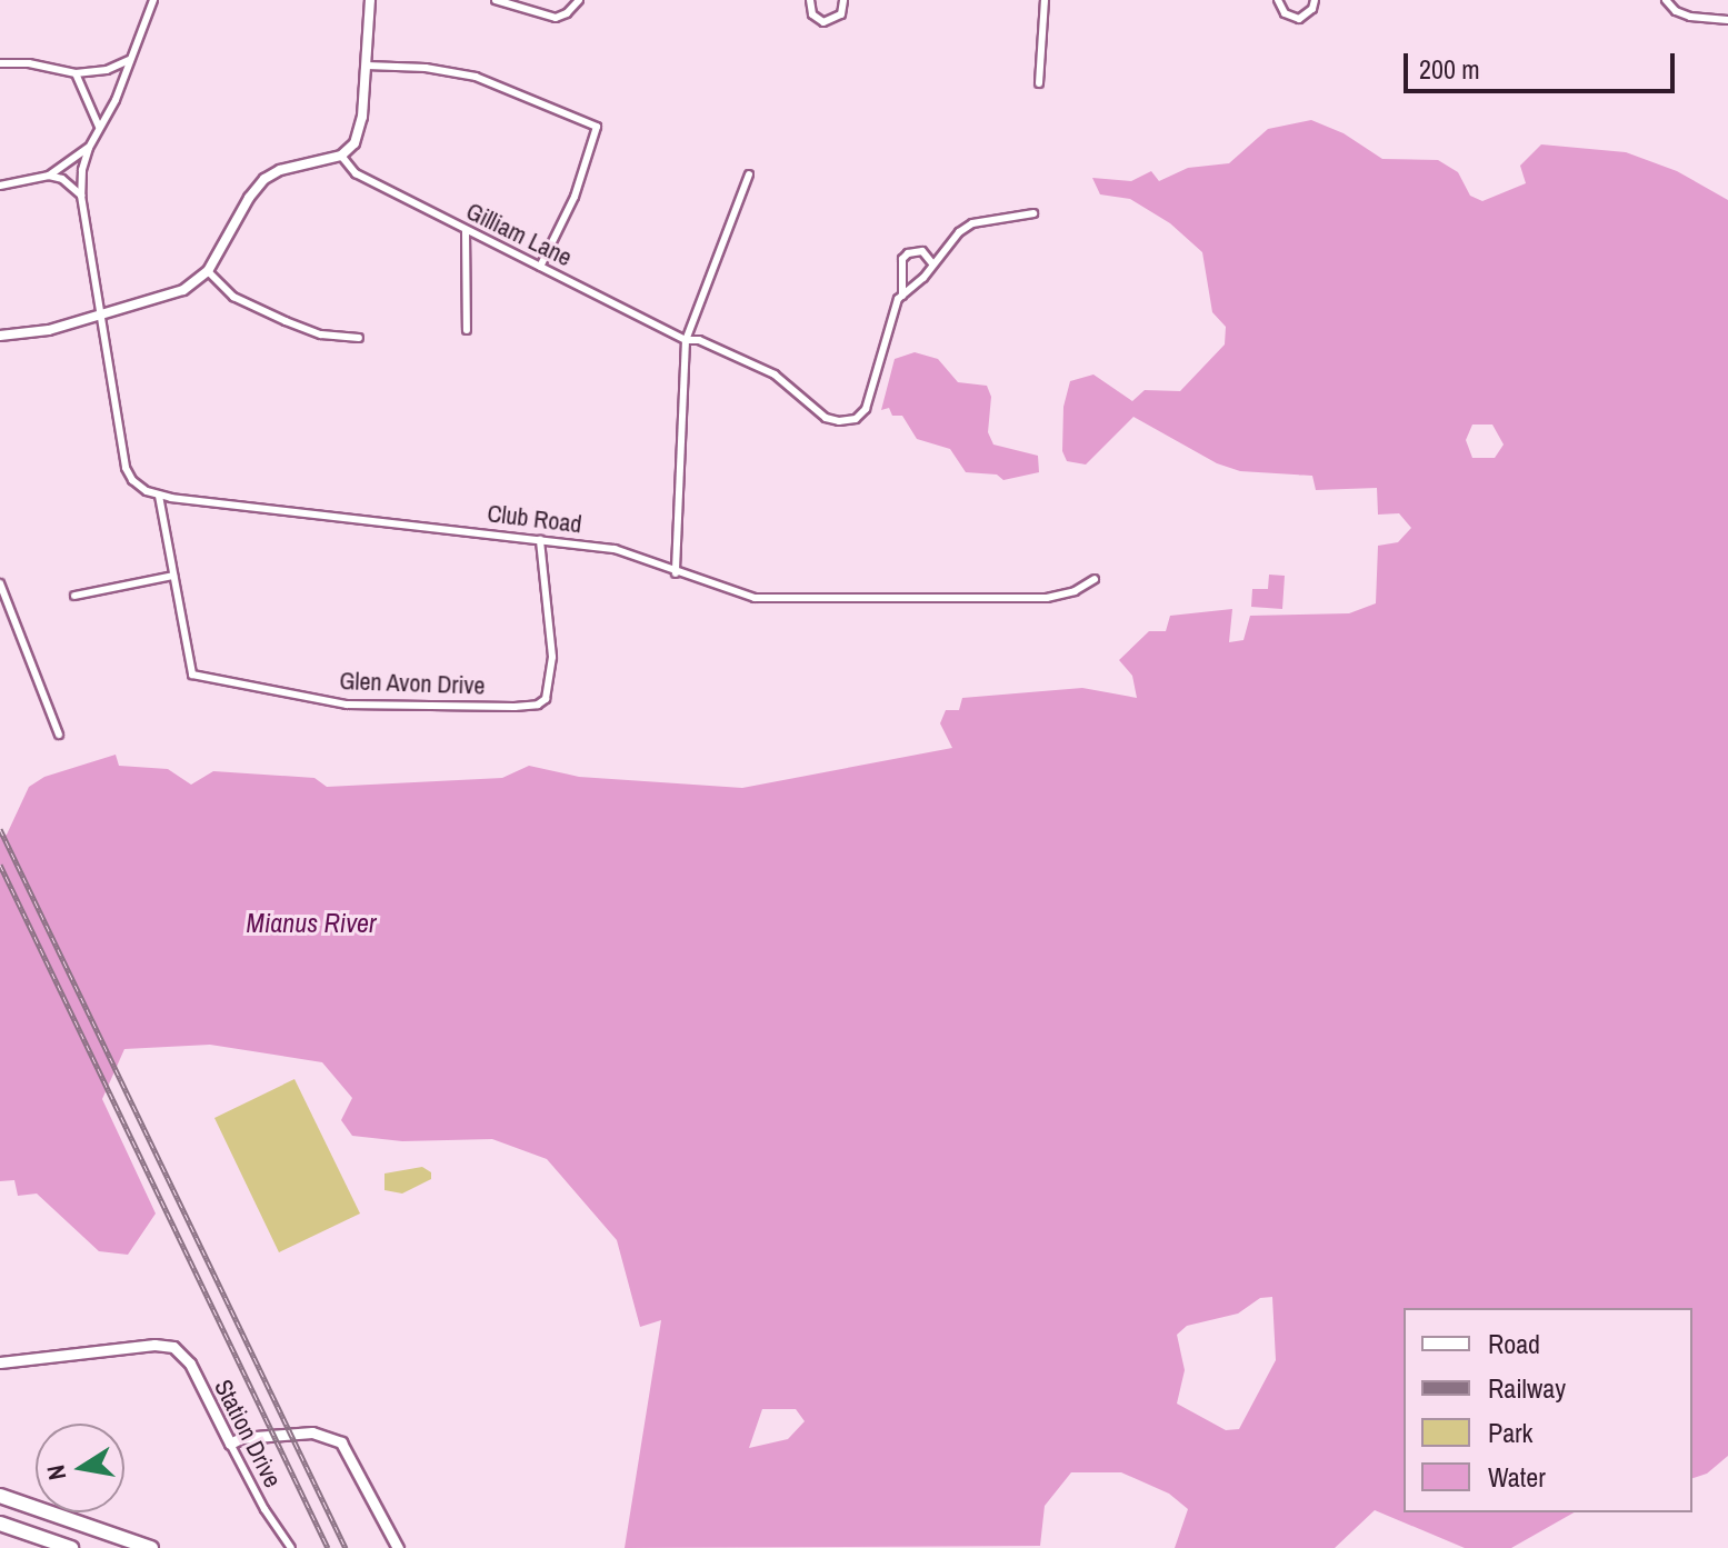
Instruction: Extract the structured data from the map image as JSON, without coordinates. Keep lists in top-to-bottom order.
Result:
{
  "streets": {
    "main road": ["Station Drive"],
    "street": ["Gilliam Lane", "Club Road", "Glen Avon Drive"]
  },
  "crossings": [
    ["Club Road", "Glen Avon Drive"]
  ],
  "water": ["Mianus River"],
  "legend": [
    "Road",
    "Railway",
    "Park",
    "Water"
  ],
  "scale_bar": "200 m",
  "north": "left"
}
